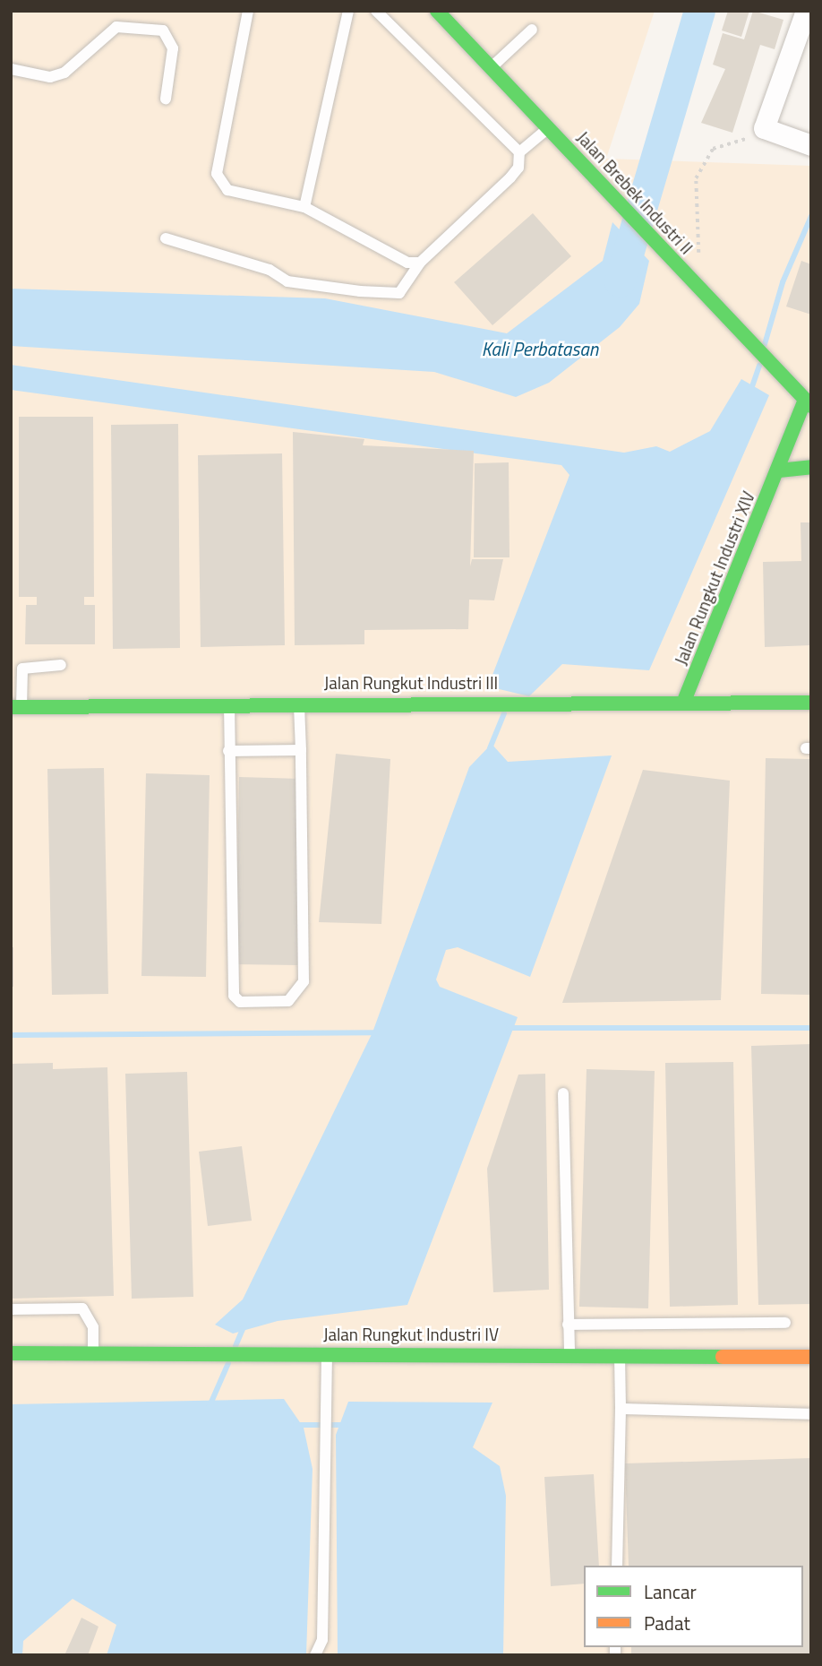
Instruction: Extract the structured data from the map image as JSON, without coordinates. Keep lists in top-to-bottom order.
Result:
{
  "streets": {
    "street": [
      "Jalan Brebek Industri II",
      "Jalan Rungkut Industri XIV",
      "Jalan Rungkut Industri III",
      "Jalan Rungkut Industri IV"
    ]
  },
  "crossings": [
    ["Jalan Brebek Industri II", "Jalan Rungkut Industri XIV"],
    ["Jalan Rungkut Industri XIV", "Jalan Rungkut Industri III"]
  ],
  "water": ["Kali Perbatasan"],
  "legend": ["Lancar", "Padat"]
}
